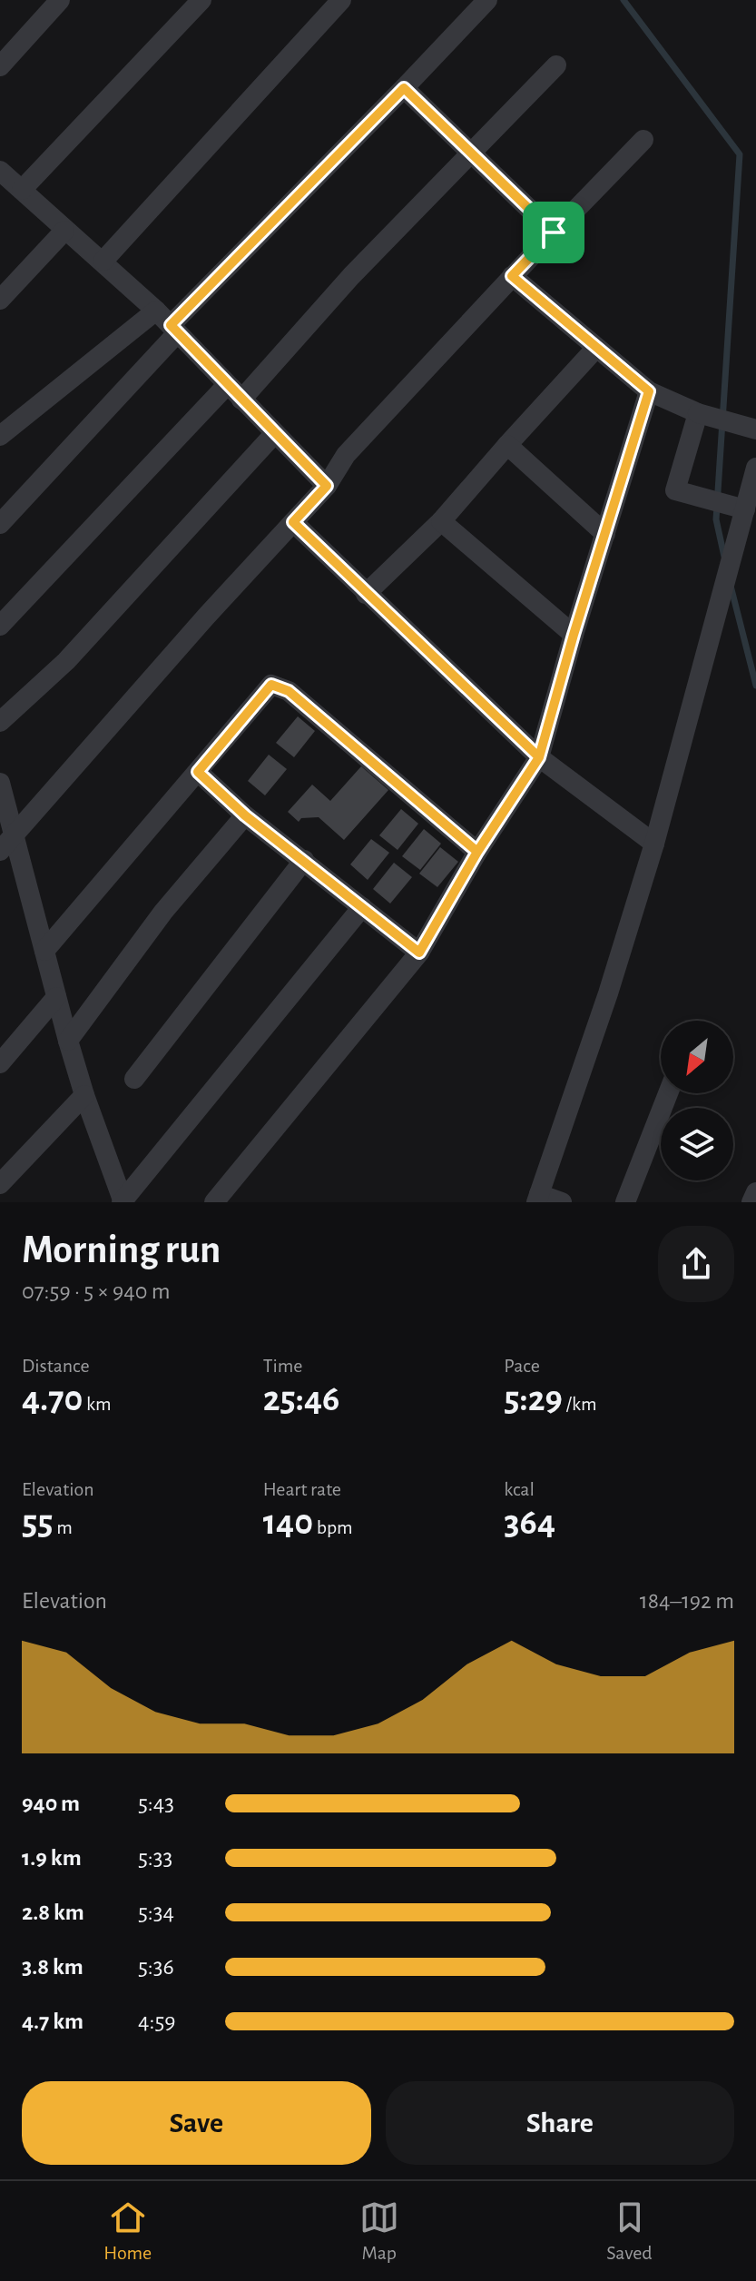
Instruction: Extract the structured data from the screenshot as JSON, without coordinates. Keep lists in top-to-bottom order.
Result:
{
  "north": "bottom left",
  "page": {
    "heading": ["Morning run", "07:59 · 5 × 940 m"],
    "stats": [
      ["Distance", "4.70 km"],
      ["Time", "25:46"],
      ["Pace", "5:29 /km"],
      ["Elevation", "55 m"],
      ["Heart rate", "140 bpm"],
      ["kcal", "364"]
    ],
    "chart": ["Elevation", "184–192 m"],
    "list": [
      {
        "name": "940 m",
        "note": "5:43"
      },
      {
        "name": "1.9 km",
        "note": "5:33"
      },
      {
        "name": "2.8 km",
        "note": "5:34"
      },
      {
        "name": "3.8 km",
        "note": "5:36"
      },
      {
        "name": "4.7 km",
        "note": "4:59"
      }
    ],
    "buttons": ["Save", "Share"],
    "tabs": ["Home", "Map", "Saved"]
  }
}
